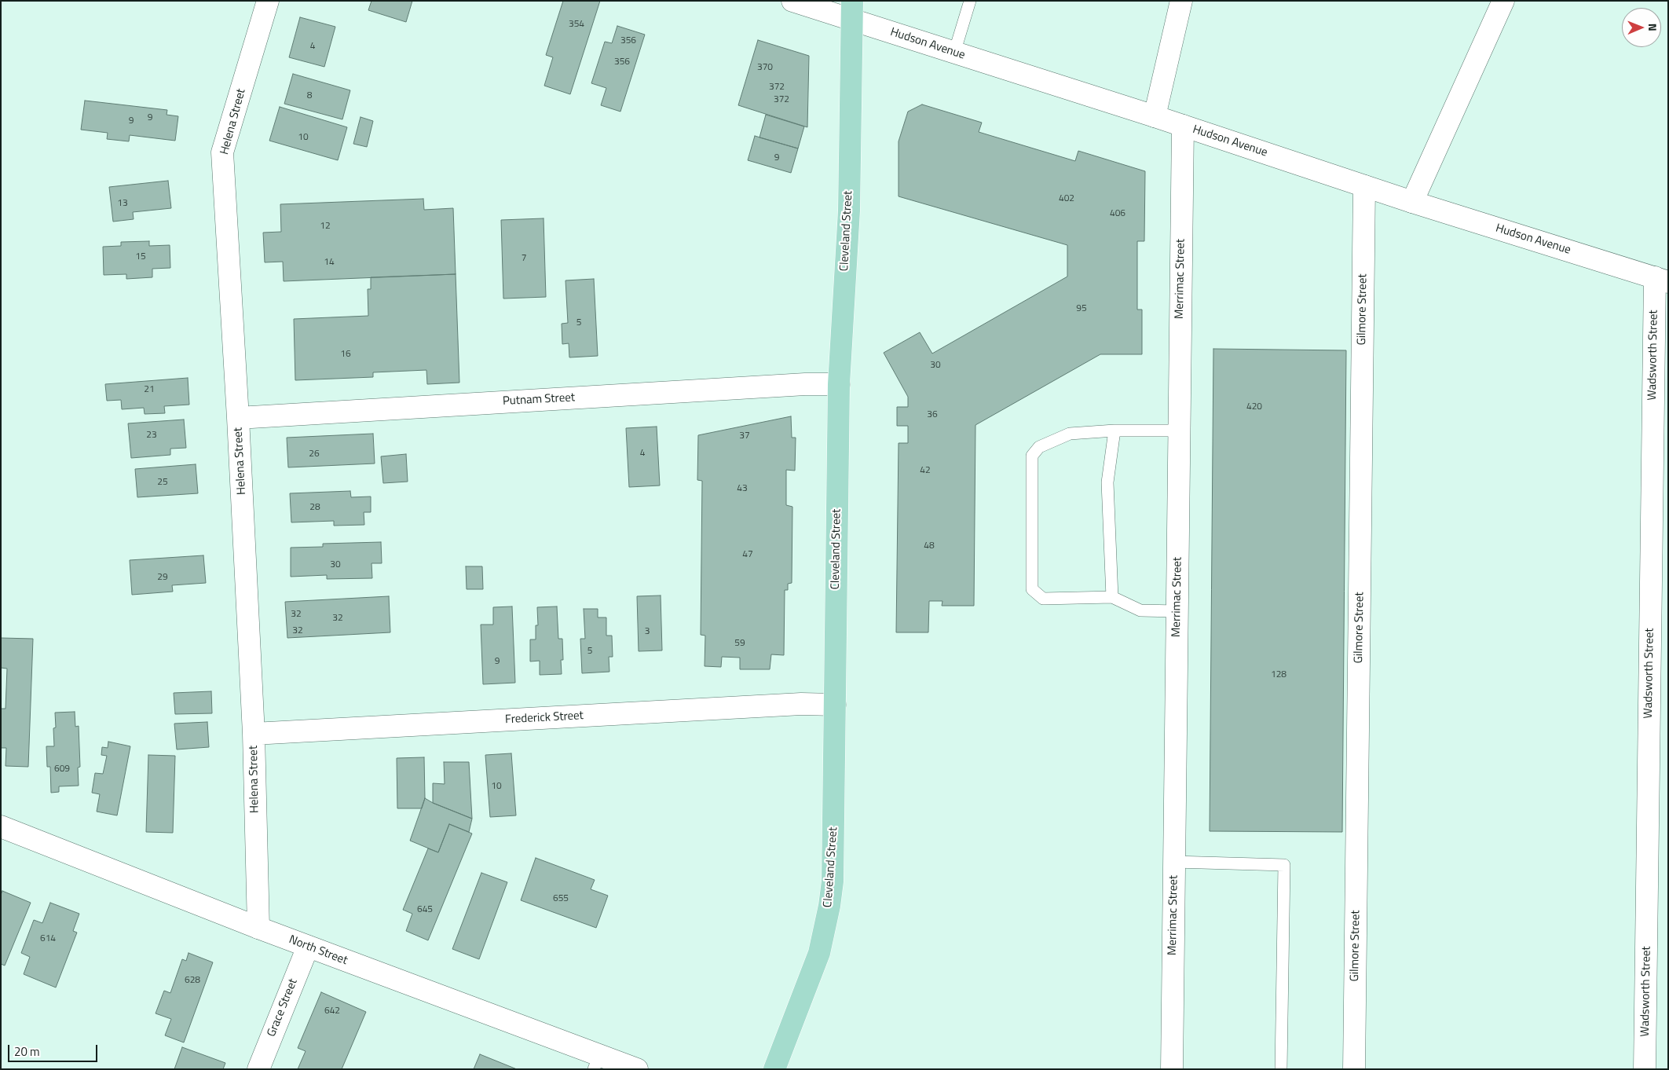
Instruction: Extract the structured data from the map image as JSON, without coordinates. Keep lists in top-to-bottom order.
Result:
{
  "streets": {
    "main road": ["Cleveland Street"],
    "street": [
      "Hudson Avenue",
      "Helena Street",
      "Merrimac Street",
      "Gilmore Street",
      "Wadsworth Street",
      "Putnam Street",
      "Frederick Street",
      "North Street",
      "Grace Street"
    ]
  },
  "crossings": [
    ["Hudson Avenue", "Cleveland Street"],
    ["Hudson Avenue", "Merrimac Street"],
    ["Hudson Avenue", "Gilmore Street"],
    ["Hudson Avenue", "Wadsworth Street"],
    ["Helena Street", "Putnam Street"],
    ["Helena Street", "Frederick Street"],
    ["Helena Street", "North Street"],
    ["Cleveland Street", "Putnam Street"],
    ["Cleveland Street", "Frederick Street"],
    ["North Street", "Grace Street"]
  ],
  "house_numbers": [
    "354",
    "356",
    "4",
    "356",
    "370",
    "372",
    "8",
    "372",
    "9",
    "9",
    "10",
    "9",
    "402",
    "13",
    "406",
    "12",
    "15",
    "7",
    "14",
    "95",
    "5",
    "16",
    "30",
    "21",
    "420",
    "36",
    "23",
    "37",
    "4",
    "26",
    "42",
    "25",
    "43",
    "28",
    "48",
    "47",
    "30",
    "29",
    "32",
    "32",
    "32",
    "3",
    "59",
    "5",
    "9",
    "128",
    "609",
    "10",
    "655",
    "645",
    "614",
    "628",
    "642"
  ],
  "scale_bar": "20 m",
  "north": "right"
}
